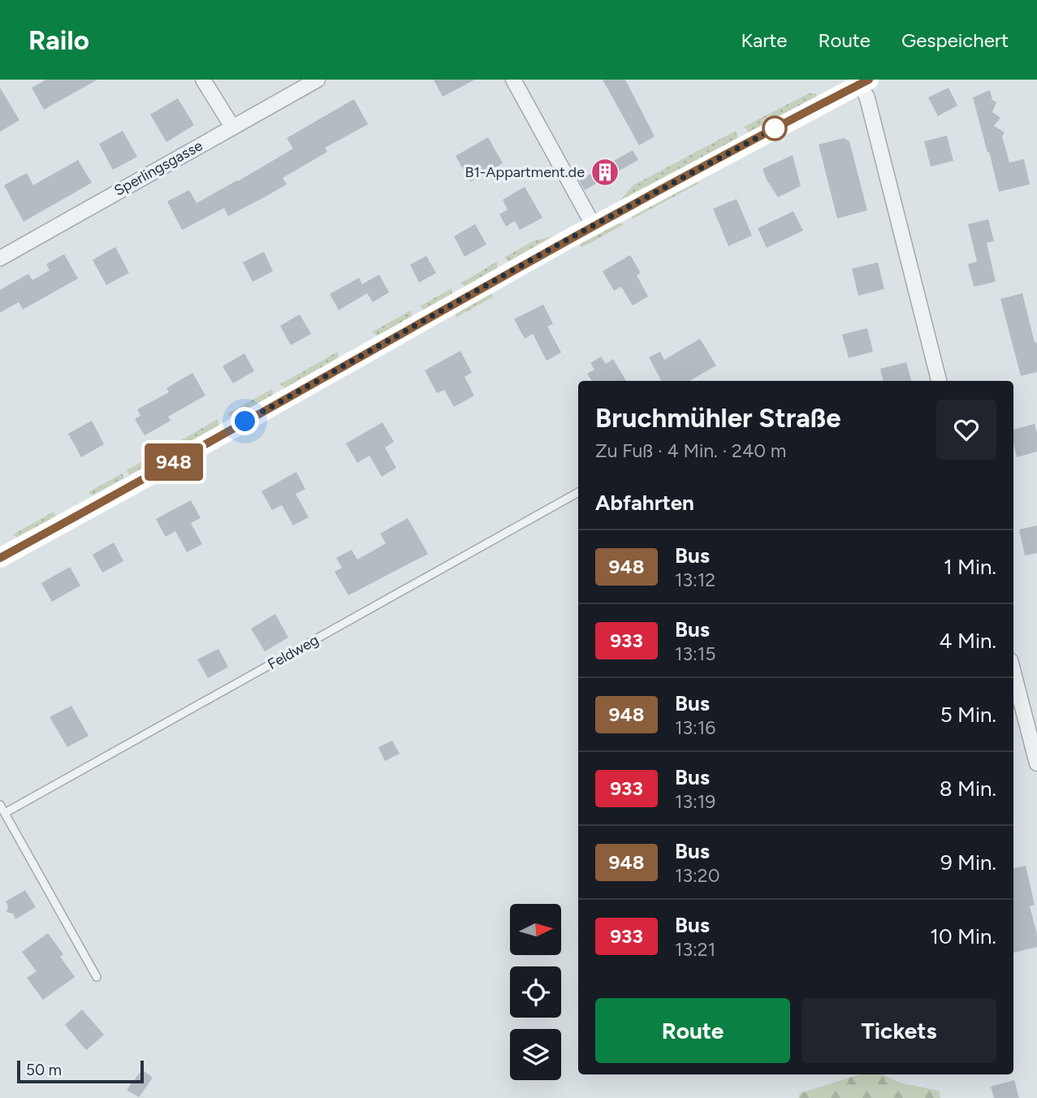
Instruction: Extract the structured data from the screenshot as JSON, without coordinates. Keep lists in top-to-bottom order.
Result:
{
  "streets": {
    "street": ["Sperlingsgasse"],
    "lane": ["Feldweg"]
  },
  "places": {
    "building": ["B1-Appartment.de"]
  },
  "lines": ["bus line 948"],
  "scale_bar": "50 m",
  "north": "right",
  "page": {
    "header": "Railo",
    "nav": ["Karte", "Route", "Gespeichert"],
    "on_map": "948",
    "heading": [
      ["Bruchmühler Straße", "Zu Fuß · 4 Min. · 240 m"],
      "Abfahrten"
    ],
    "list": [
      {
        "mark": "948",
        "name": "Bus",
        "note": "13:12",
        "value": "1 Min."
      },
      {
        "mark": "933",
        "name": "Bus",
        "note": "13:15",
        "value": "4 Min."
      },
      {
        "mark": "948",
        "name": "Bus",
        "note": "13:16",
        "value": "5 Min."
      },
      {
        "mark": "933",
        "name": "Bus",
        "note": "13:19",
        "value": "8 Min."
      },
      {
        "mark": "948",
        "name": "Bus",
        "note": "13:20",
        "value": "9 Min."
      },
      {
        "mark": "933",
        "name": "Bus",
        "note": "13:21",
        "value": "10 Min."
      }
    ],
    "buttons": ["Route", "Tickets"],
    "scale": "50 m"
  }
}
